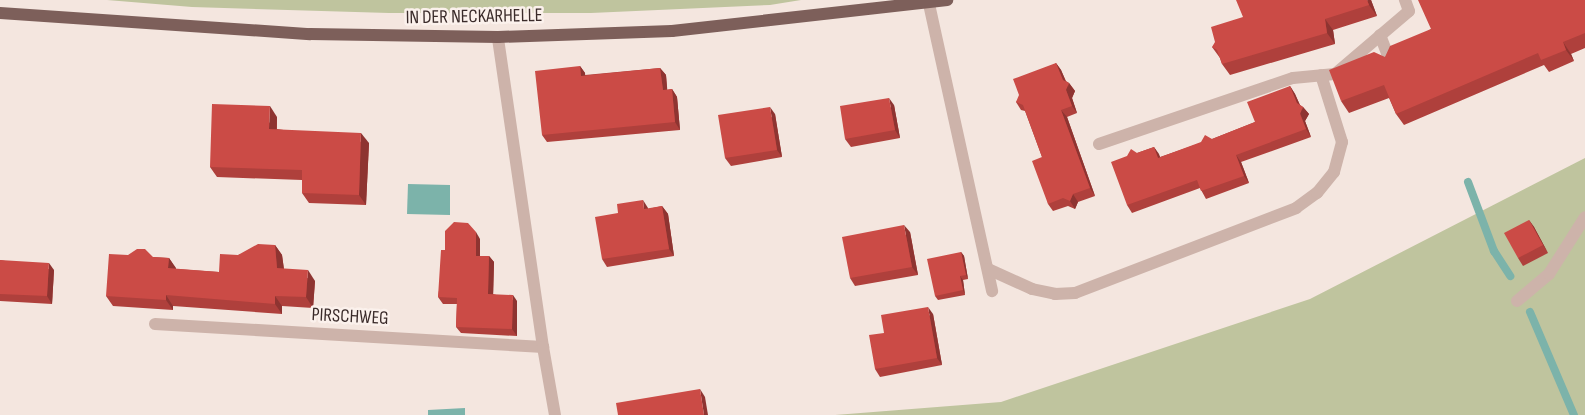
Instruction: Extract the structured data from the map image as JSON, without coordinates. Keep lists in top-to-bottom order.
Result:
{
  "streets": {
    "main road": ["IN DER NECKARHELLE"],
    "street": ["PIRSCHWEG"]
  }
}
